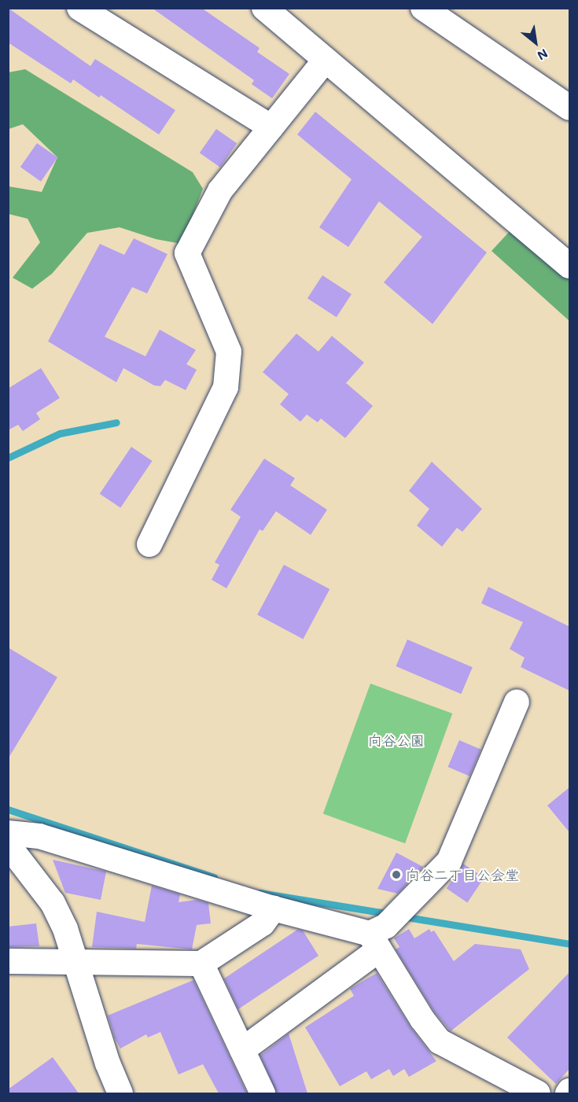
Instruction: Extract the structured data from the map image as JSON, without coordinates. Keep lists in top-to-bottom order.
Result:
{
  "parks": ["向谷公園"],
  "places": ["向谷二丁目公会堂"],
  "north": "bottom right"
}
